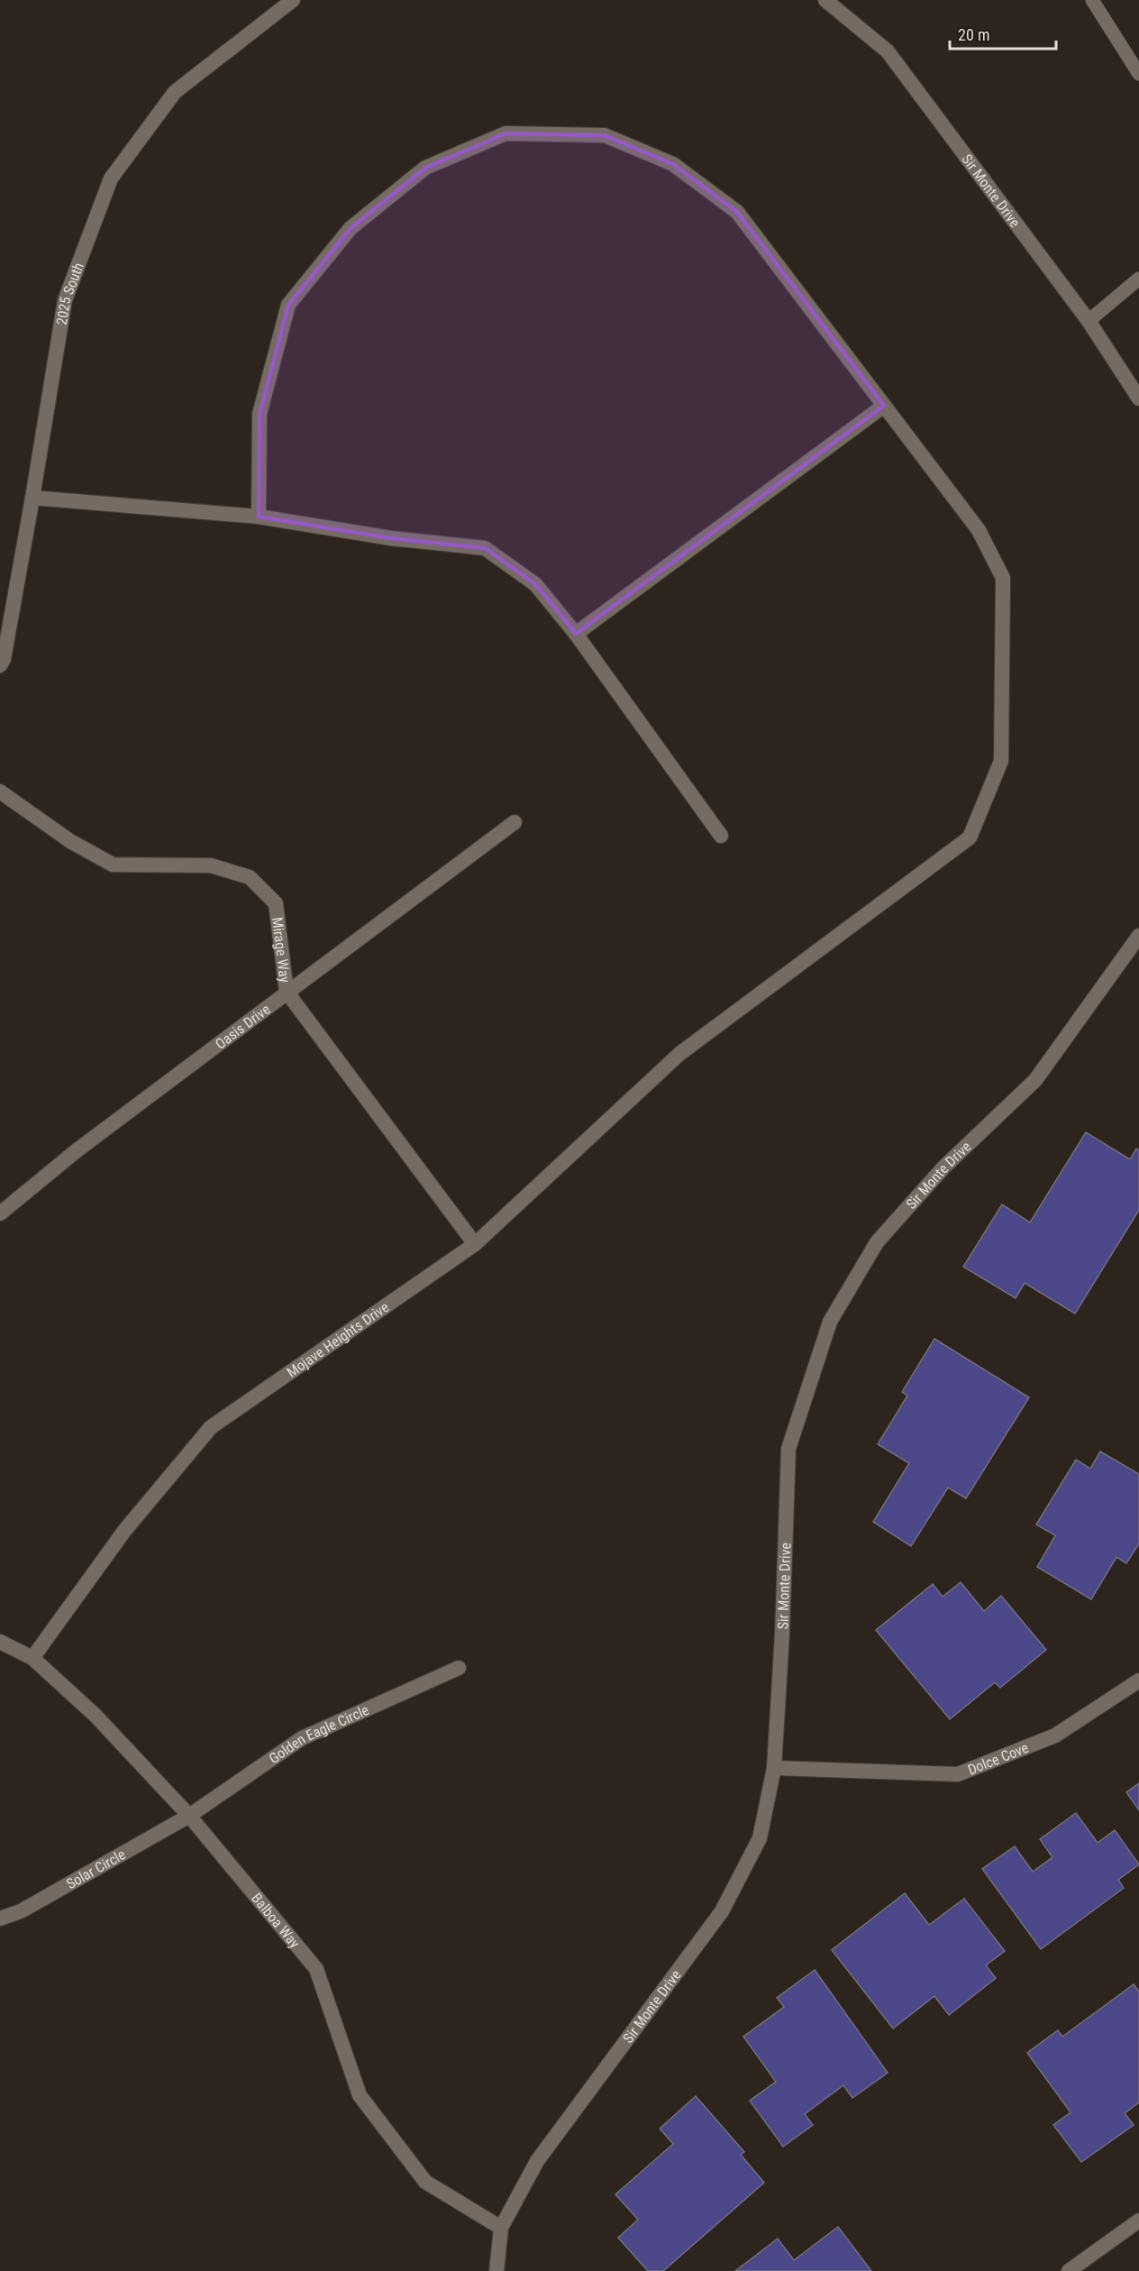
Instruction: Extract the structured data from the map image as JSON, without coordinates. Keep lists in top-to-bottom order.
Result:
{
  "streets": {
    "street": [
      "Sir Monte Drive",
      "2025 South",
      "Mirage Way",
      "Oasis Drive",
      "Mojave Heights Drive",
      "Golden Eagle Circle",
      "Dolce Cove",
      "Solar Circle",
      "Balboa Way"
    ]
  },
  "crossings": [
    ["Sir Monte Drive", "Dolce Cove"],
    ["Sir Monte Drive", "Balboa Way"],
    ["Mirage Way", "Oasis Drive"],
    ["Mirage Way", "Mojave Heights Drive"],
    ["Mojave Heights Drive", "Balboa Way"],
    ["Golden Eagle Circle", "Solar Circle"],
    ["Golden Eagle Circle", "Balboa Way"],
    ["Solar Circle", "Balboa Way"]
  ],
  "scale_bar": "20 m"
}
